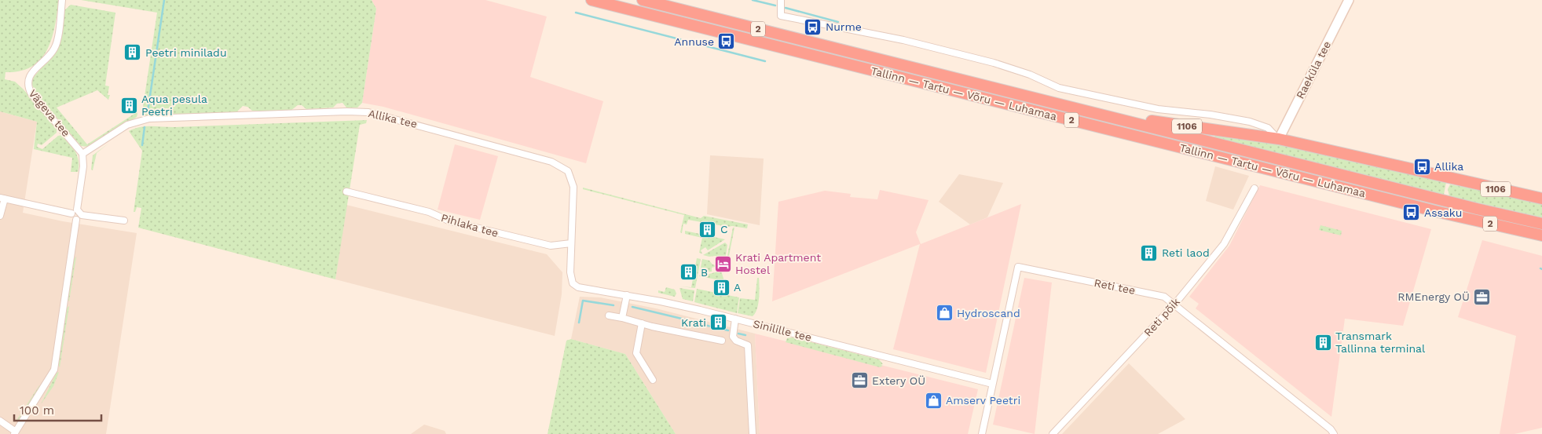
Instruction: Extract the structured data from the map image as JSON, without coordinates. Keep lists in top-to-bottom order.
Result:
{
  "streets": {
    "highway": ["2", "Tallinn — Tartu — Võru — Luhamaa", "1106"],
    "street": [
      "Raeküla tee",
      "Vägeva tee",
      "Allika tee",
      "Pihlaka tee",
      "Reti tee",
      "Reti põik",
      "Sinilille tee"
    ]
  },
  "crossings": [
    ["Raeküla tee", "1106"],
    ["Tallinn — Tartu — Võru — Luhamaa", "1106"],
    ["Vägeva tee", "Allika tee"],
    ["Allika tee", "Pihlaka tee"],
    ["Allika tee", "Sinilille tee"],
    ["Reti tee", "Reti põik"],
    ["Reti tee", "Sinilille tee"]
  ],
  "places": {
    "bus stop": [
      "Nurme",
      "Annuse",
      "Allika",
      "Assaku"
    ],
    "building": [
      "Peetri miniladu",
      "Aqua pesula Peetri",
      "C",
      "Reti laod",
      "B",
      "A",
      "Krati",
      "Transmark Tallinna terminal"
    ],
    "hotel": ["Krati Apartment Hostel"],
    "office": ["RMEnergy OÜ", "Extery OÜ"],
    "shop": ["Hydroscand", "Amserv Peetri"]
  },
  "scale_bar": "100 m"
}
